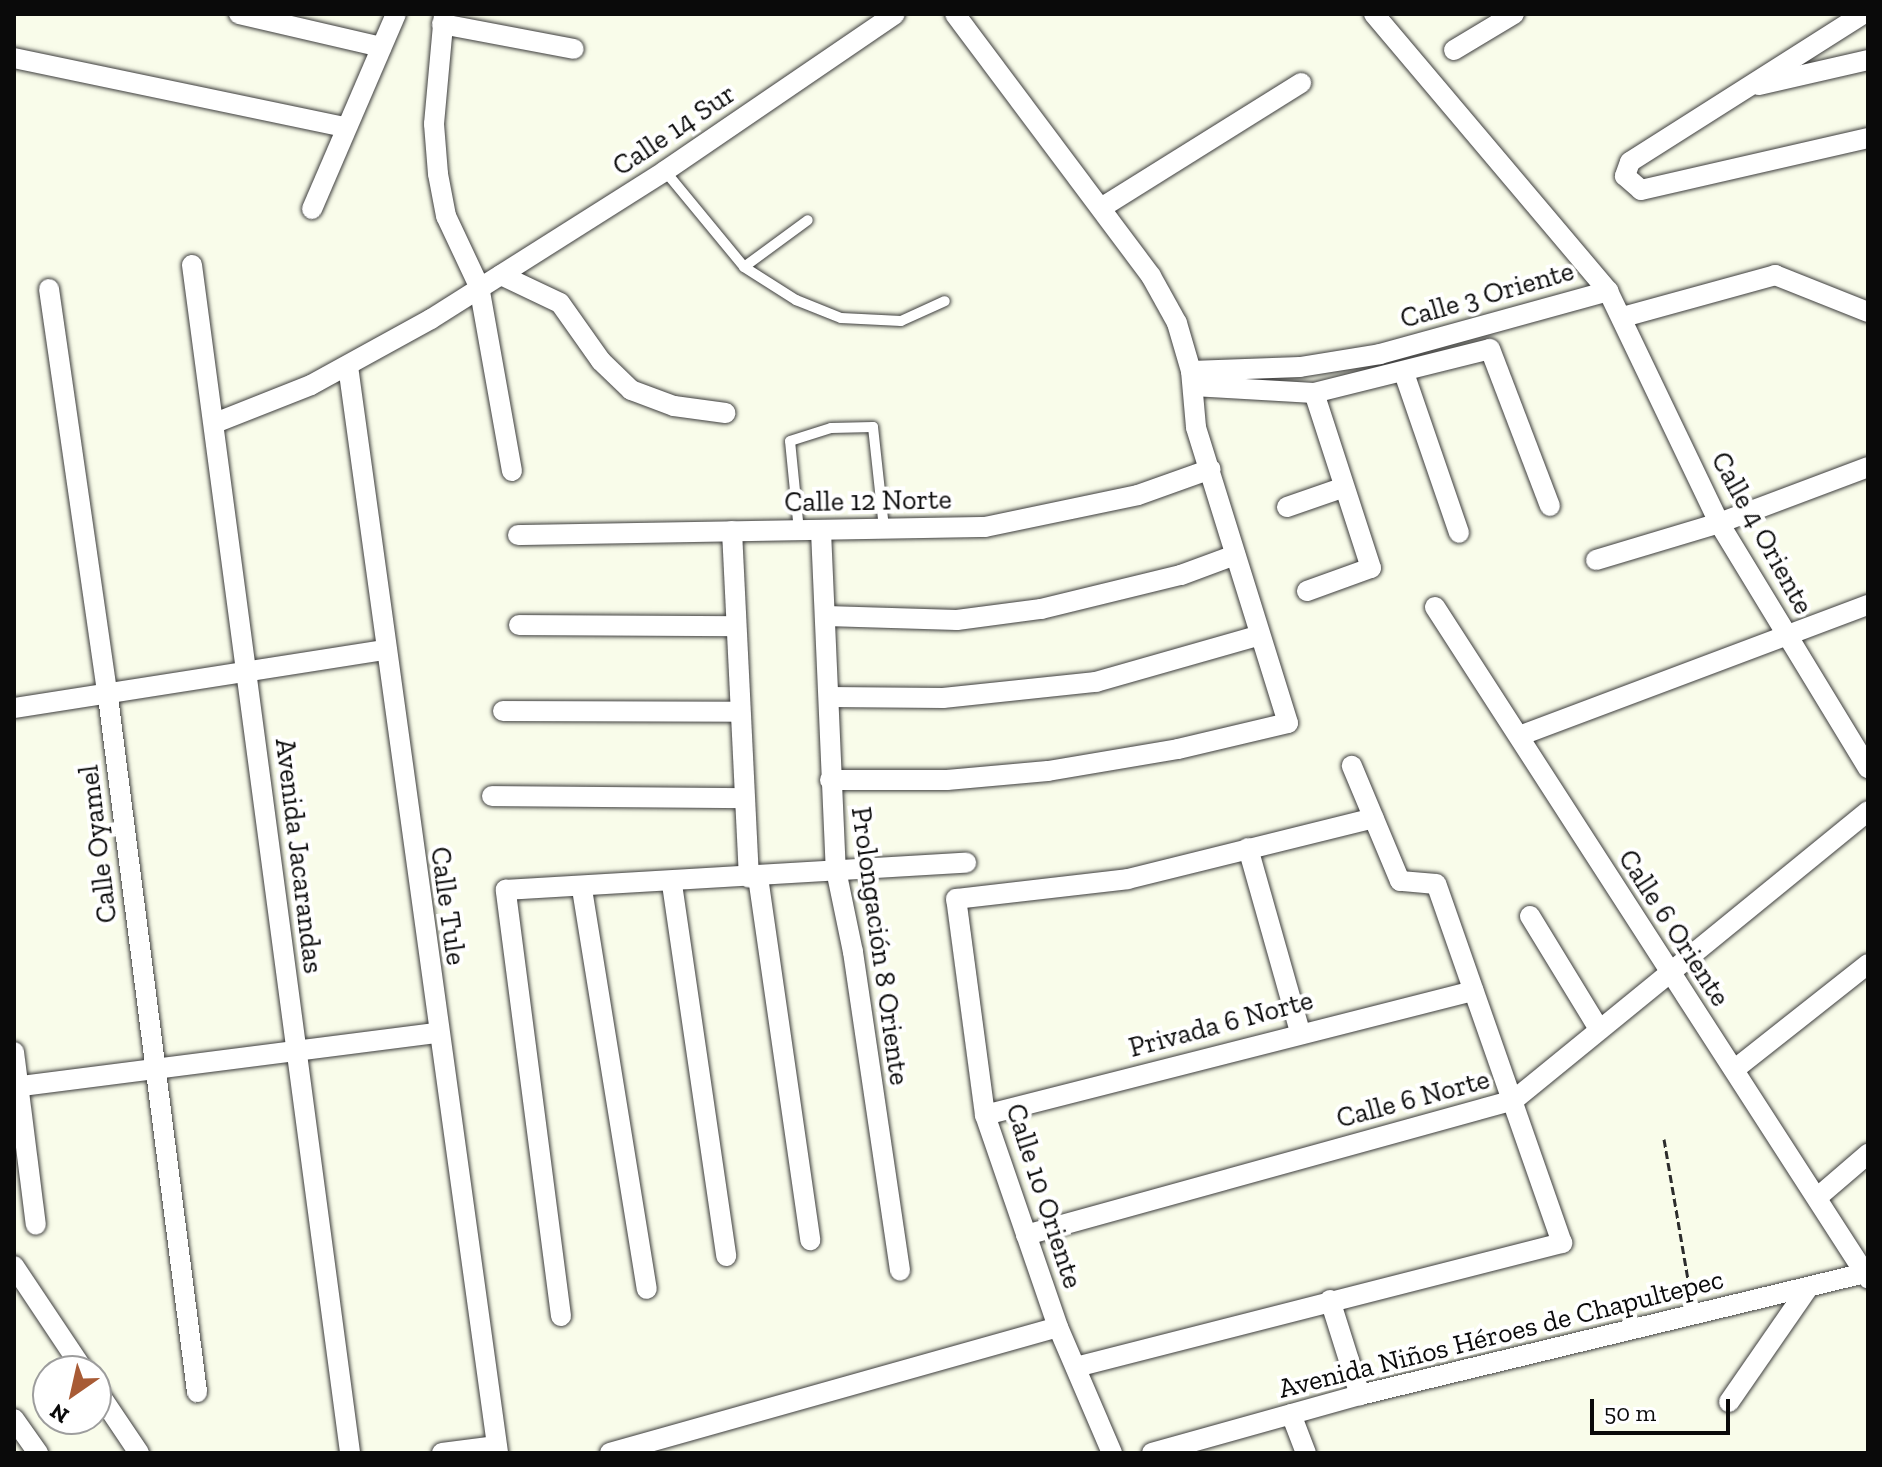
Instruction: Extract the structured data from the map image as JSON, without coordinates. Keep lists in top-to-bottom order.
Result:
{
  "streets": {
    "street": [
      "Calle 14 Sur",
      "Calle 3 Oriente",
      "Calle 12 Norte",
      "Calle 4 Oriente",
      "Calle Oyamel",
      "Avenida Jacarandas",
      "Calle Tule",
      "Calle 6 Oriente",
      "Prolongación 8 Oriente",
      "Privada 6 Norte",
      "Calle 6 Norte",
      "Calle 10 Oriente",
      "Avenida Niños Héroes de Chapultepec"
    ]
  },
  "crossings": [
    ["Calle 14 Sur", "Avenida Jacarandas"],
    ["Calle 14 Sur", "Calle Tule"],
    ["Calle 3 Oriente", "Calle 4 Oriente"],
    ["Calle 12 Norte", "Prolongación 8 Oriente"],
    ["Calle 6 Oriente", "Calle 6 Norte"],
    ["Calle 6 Oriente", "Avenida Niños Héroes de Chapultepec"],
    ["Privada 6 Norte", "Calle 10 Oriente"],
    ["Calle 6 Norte", "Calle 10 Oriente"]
  ],
  "scale_bar": "50 m",
  "north": "bottom left"
}
